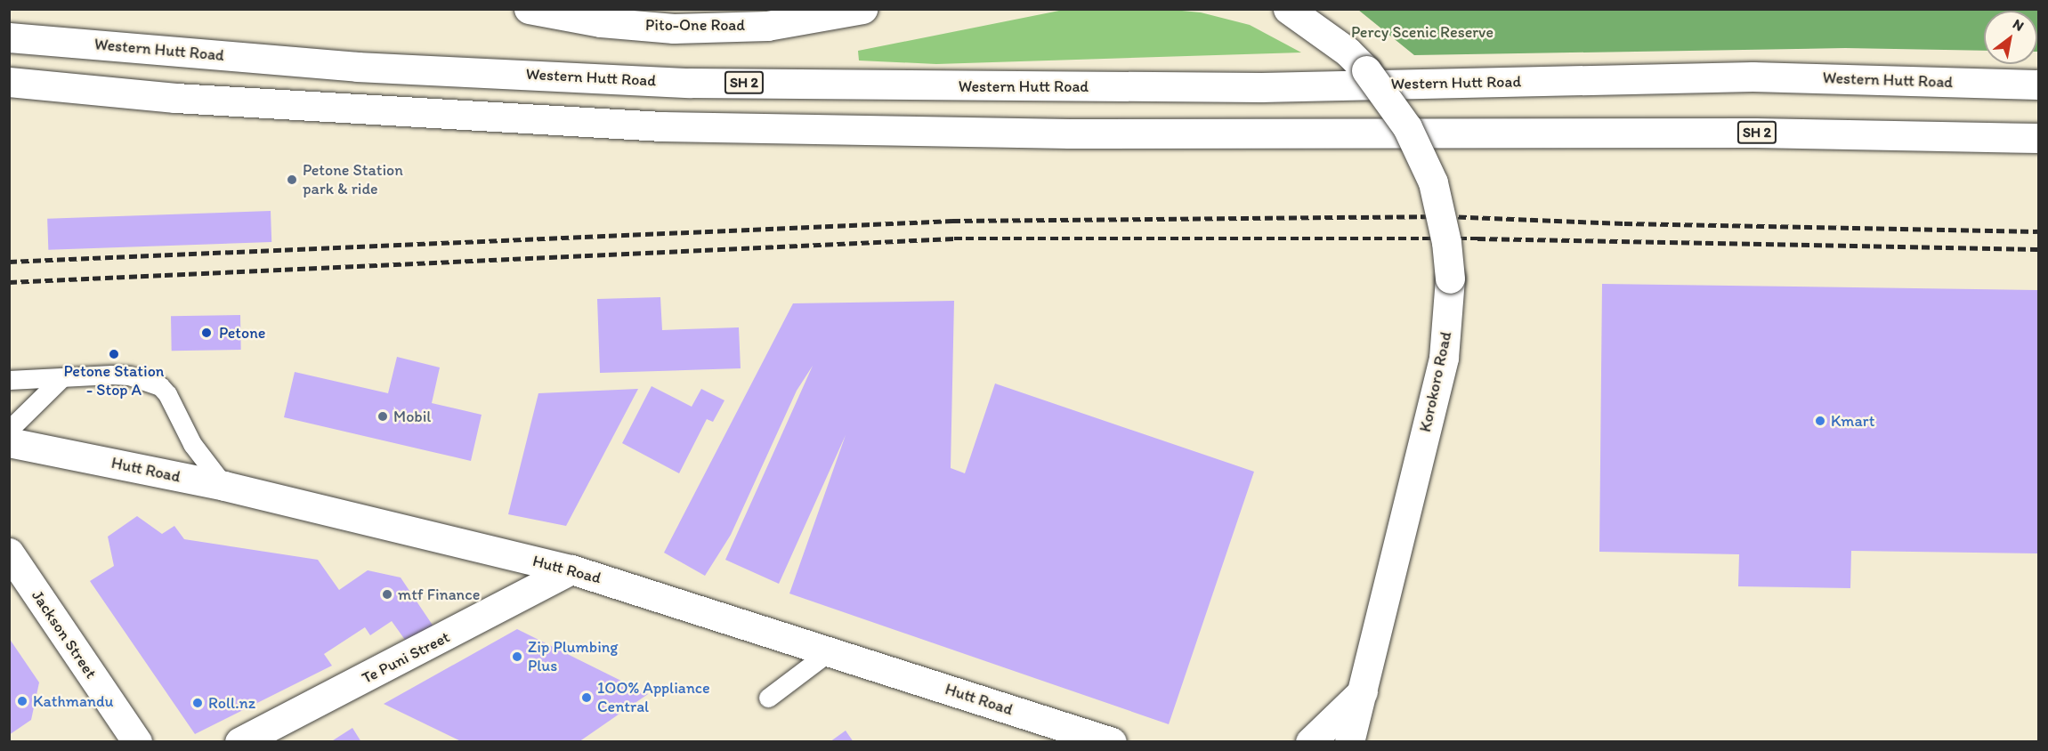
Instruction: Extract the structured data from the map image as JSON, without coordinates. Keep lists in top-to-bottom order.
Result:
{
  "streets": {
    "main road": [
      "Pito-One Road",
      "Western Hutt Road",
      "SH 2",
      "Korokoro Road",
      "Hutt Road",
      "Jackson Street",
      "Te Puni Street"
    ]
  },
  "crossings": [
    ["Hutt Road", "Te Puni Street"]
  ],
  "parks": ["Percy Scenic Reserve"],
  "places": [
    "Petone Station park & ride",
    "Petone",
    "Petone Station - Stop A",
    "Mobil",
    "Kmart",
    "mtf Finance",
    "Zip Plumbing Plus",
    "1OO% Appliance Central",
    "Kathmandu",
    "Roll.nz"
  ],
  "north": "top right"
}
